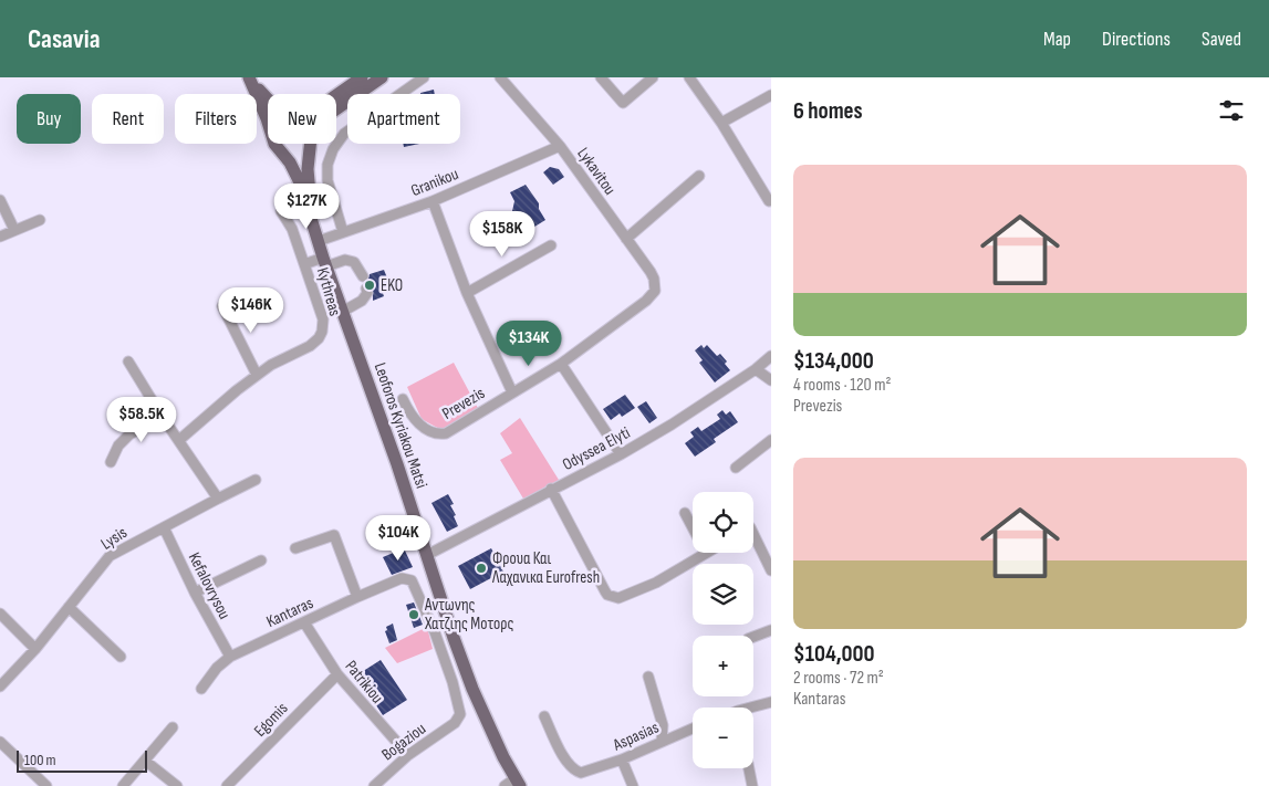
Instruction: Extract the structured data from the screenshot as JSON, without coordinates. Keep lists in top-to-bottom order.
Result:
{
  "streets": {
    "main road": ["Leoforos Kyriakou Matsi"],
    "street": [
      "Lykavitou",
      "Granikou",
      "Kythreas",
      "Prevezis",
      "Odyssea Elyti",
      "Lysis",
      "Kefalovrysou",
      "Kantaras",
      "Patrikiou",
      "Egomis",
      "Aspasias",
      "Bogaziou"
    ]
  },
  "crossings": [
    ["Lykavitou", "Granikou"],
    ["Lykavitou", "Prevezis"],
    ["Granikou", "Leoforos Kyriakou Matsi"],
    ["Kythreas", "Leoforos Kyriakou Matsi"],
    ["Leoforos Kyriakou Matsi", "Odyssea Elyti"],
    ["Lysis", "Kefalovrysou"],
    ["Kefalovrysou", "Kantaras"],
    ["Kantaras", "Patrikiou"],
    ["Kantaras", "Bogaziou"],
    ["Patrikiou", "Egomis"],
    ["Patrikiou", "Bogaziou"]
  ],
  "places": ["EKO", "Φρουα Και Λαχανικα Eurofresh", "Αντωνης Χατζιης Μοτορς"],
  "scale_bar": "100 m",
  "page": {
    "header": "Casavia",
    "nav": ["Map", "Directions", "Saved"],
    "heading": "6 homes",
    "chip": [
      "Buy",
      "Rent",
      "Filters",
      "New",
      "Apartment"
    ],
    "list": [
      {
        "name": "$134,000",
        "note": "4 rooms · 120 m² · Prevezis"
      },
      {
        "name": "$104,000",
        "note": "2 rooms · 72 m² · Kantaras"
      }
    ],
    "price": [
      "$127K",
      "$158K",
      "$146K",
      "$134K",
      "$58.5K",
      "$104K"
    ],
    "map_buttons": ["+", "−"],
    "scale": "100 m"
  }
}
